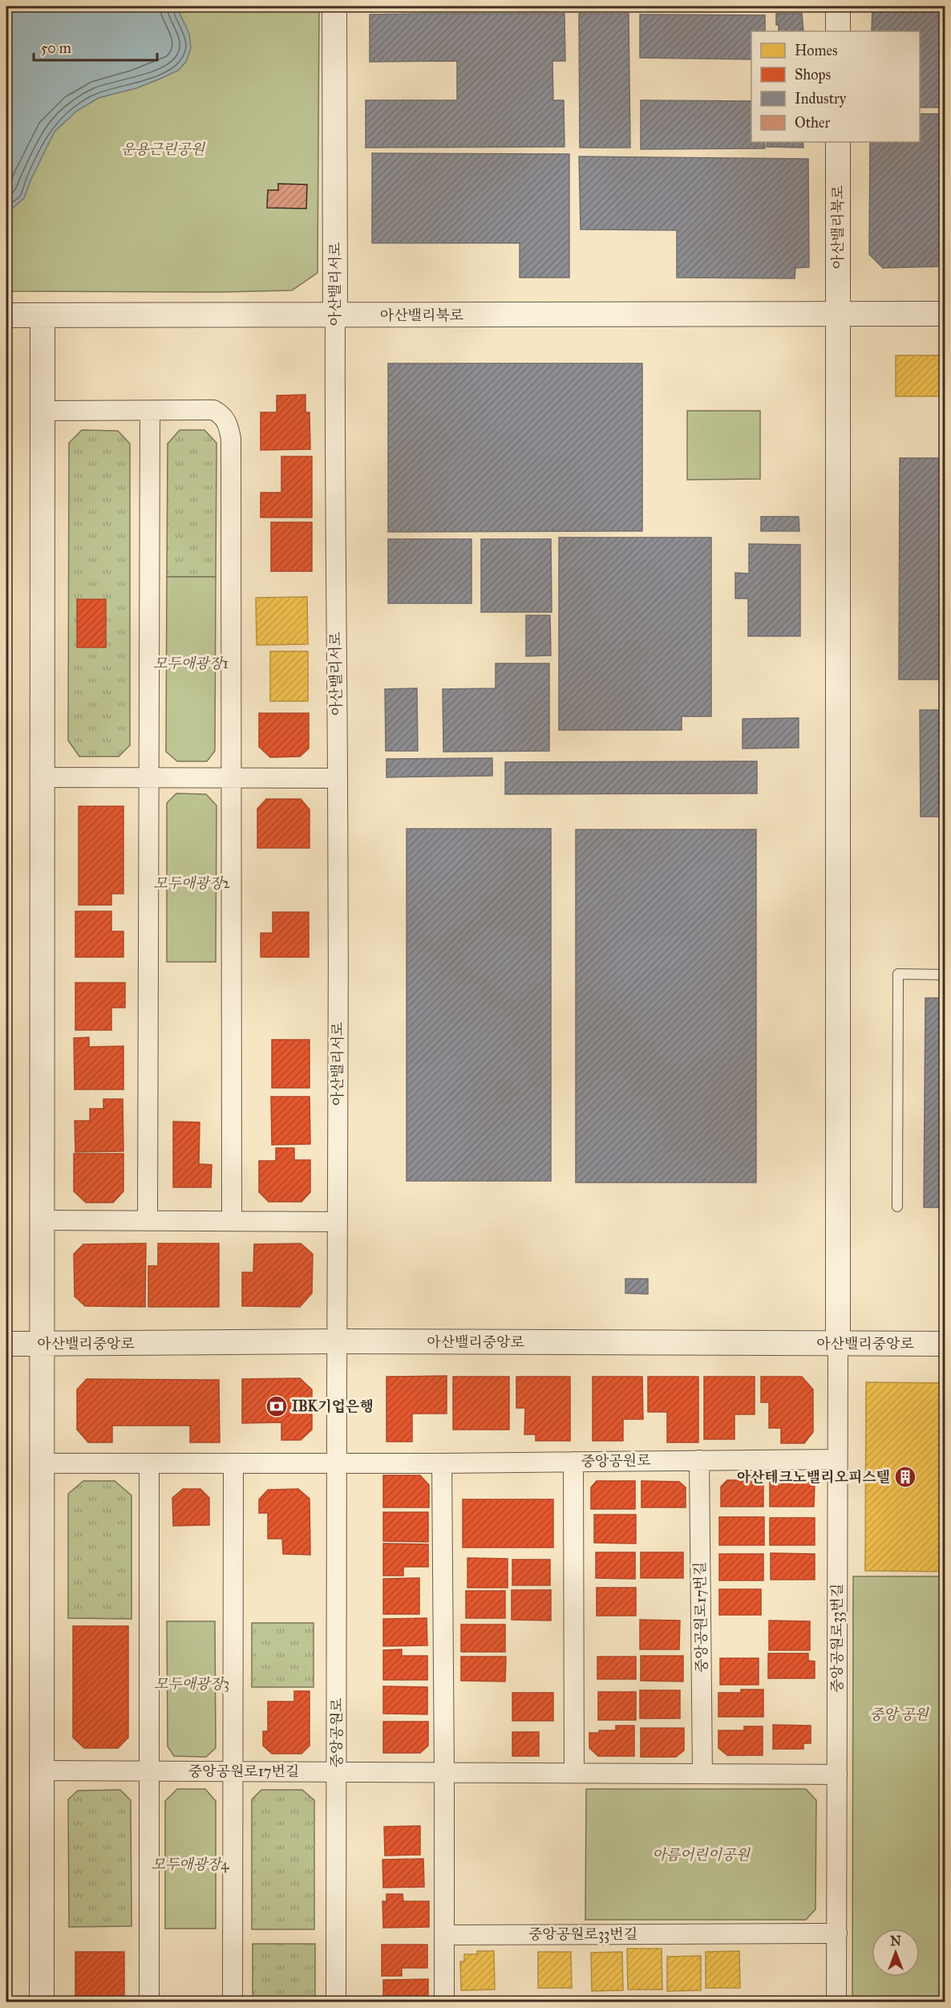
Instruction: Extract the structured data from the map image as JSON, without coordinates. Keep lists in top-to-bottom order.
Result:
{
  "streets": {
    "street": [
      "아산밸리북로",
      "아산밸리서로",
      "아산밸리중앙로",
      "중앙공원로",
      "중앙공원로17번길",
      "중앙공원로33번길"
    ]
  },
  "crossings": [
    ["아산밸리북로", "아산밸리서로"],
    ["아산밸리서로", "아산밸리중앙로"],
    ["아산밸리서로", "중앙공원로"],
    ["아산밸리중앙로", "중앙공원로"],
    ["아산밸리중앙로", "중앙공원로33번길"],
    ["중앙공원로", "중앙공원로17번길"],
    ["중앙공원로", "중앙공원로33번길"],
    ["중앙공원로17번길", "중앙공원로33번길"]
  ],
  "parks": [
    "운용근린공원",
    "모두애광장1",
    "모두애광장2",
    "모두애광장3",
    "중앙 공원",
    "아름어린이공원",
    "모두애광장4"
  ],
  "places": {
    "bank": ["IBK기업은행"],
    "building": ["아산테크노밸리오피스텔"]
  },
  "legend": [
    "Homes",
    "Shops",
    "Industry",
    "Other"
  ],
  "scale_bar": "50 m",
  "north": "top"
}
